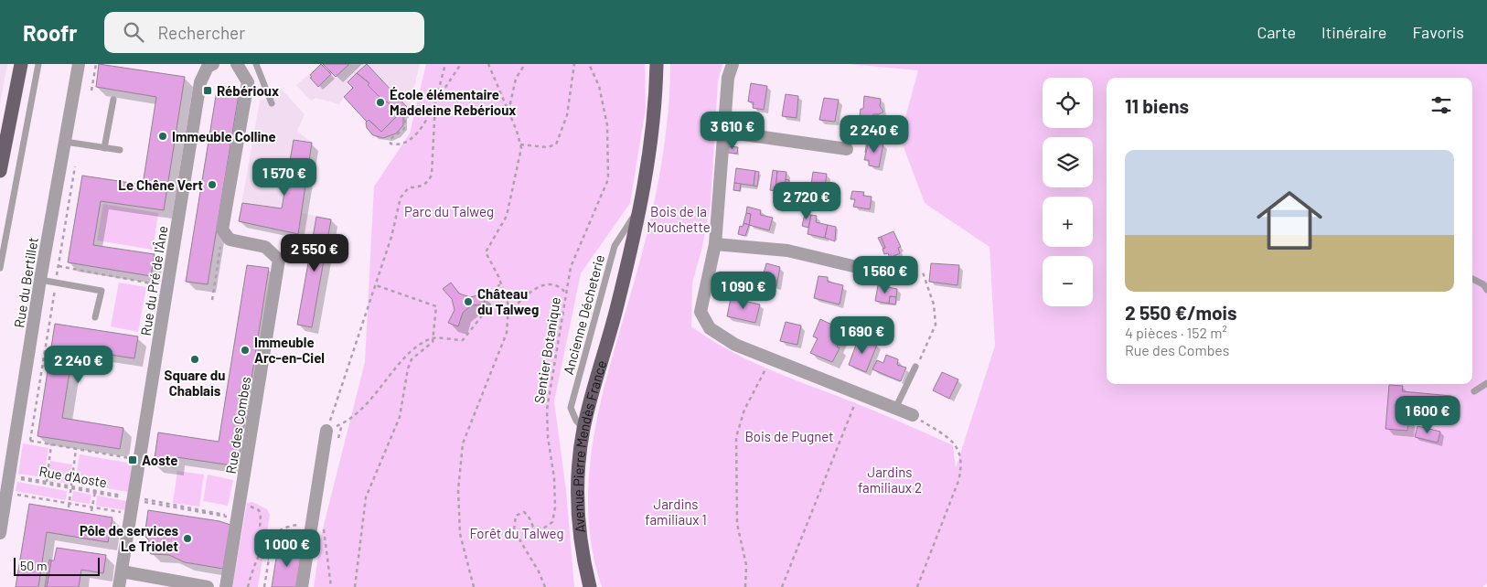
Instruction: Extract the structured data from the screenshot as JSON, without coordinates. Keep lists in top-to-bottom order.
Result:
{
  "streets": {
    "main road": ["Avenue Pierre Mendès France"],
    "street": ["Rue du Pré de l'Âne", "Rue du Bertillet", "Rue des Combes"],
    "path": ["Sentier Botanique", "Rue d'Aoste"]
  },
  "crossings": [
    ["Rue du Pré de l'Âne", "Rue d'Aoste"],
    ["Rue du Bertillet", "Rue d'Aoste"],
    ["Rue des Combes", "Rue d'Aoste"]
  ],
  "parks": [
    "Parc du Talweg",
    "Bois de la Mouchette",
    "Bois de Pugnet",
    "Jardins familiaux 2",
    "Jardins familiaux 1",
    "Forêt du Talweg"
  ],
  "places": {
    "transit": ["Rébérioux", "Aoste"],
    "other": [
      "École élémentaire Madeleine Rebérioux",
      "Immeuble Colline",
      "Le Chêne Vert",
      "Château du Talweg",
      "Immeuble Arc-en-Ciel",
      "Square du Chablais",
      "Pôle de services Le Triolet"
    ]
  },
  "scale_bar": "50 m",
  "page": {
    "header": "Roofr",
    "search": "Rechercher",
    "nav": ["Carte", "Itinéraire", "Favoris"],
    "map_buttons": ["+", "−"],
    "heading": "11 biens",
    "price": [
      "3 610 €",
      "2 240 €",
      "1 570 €",
      "2 720 €",
      "2 550 €",
      "1 560 €",
      "1 090 €",
      "1 690 €",
      "2 240 €",
      "1 600 €",
      "1 000 €"
    ],
    "list": [
      {
        "name": "2 550 €/mois",
        "note": "4 pièces · 152 m² · Rue des Combes"
      }
    ],
    "scale": "50 m"
  }
}
